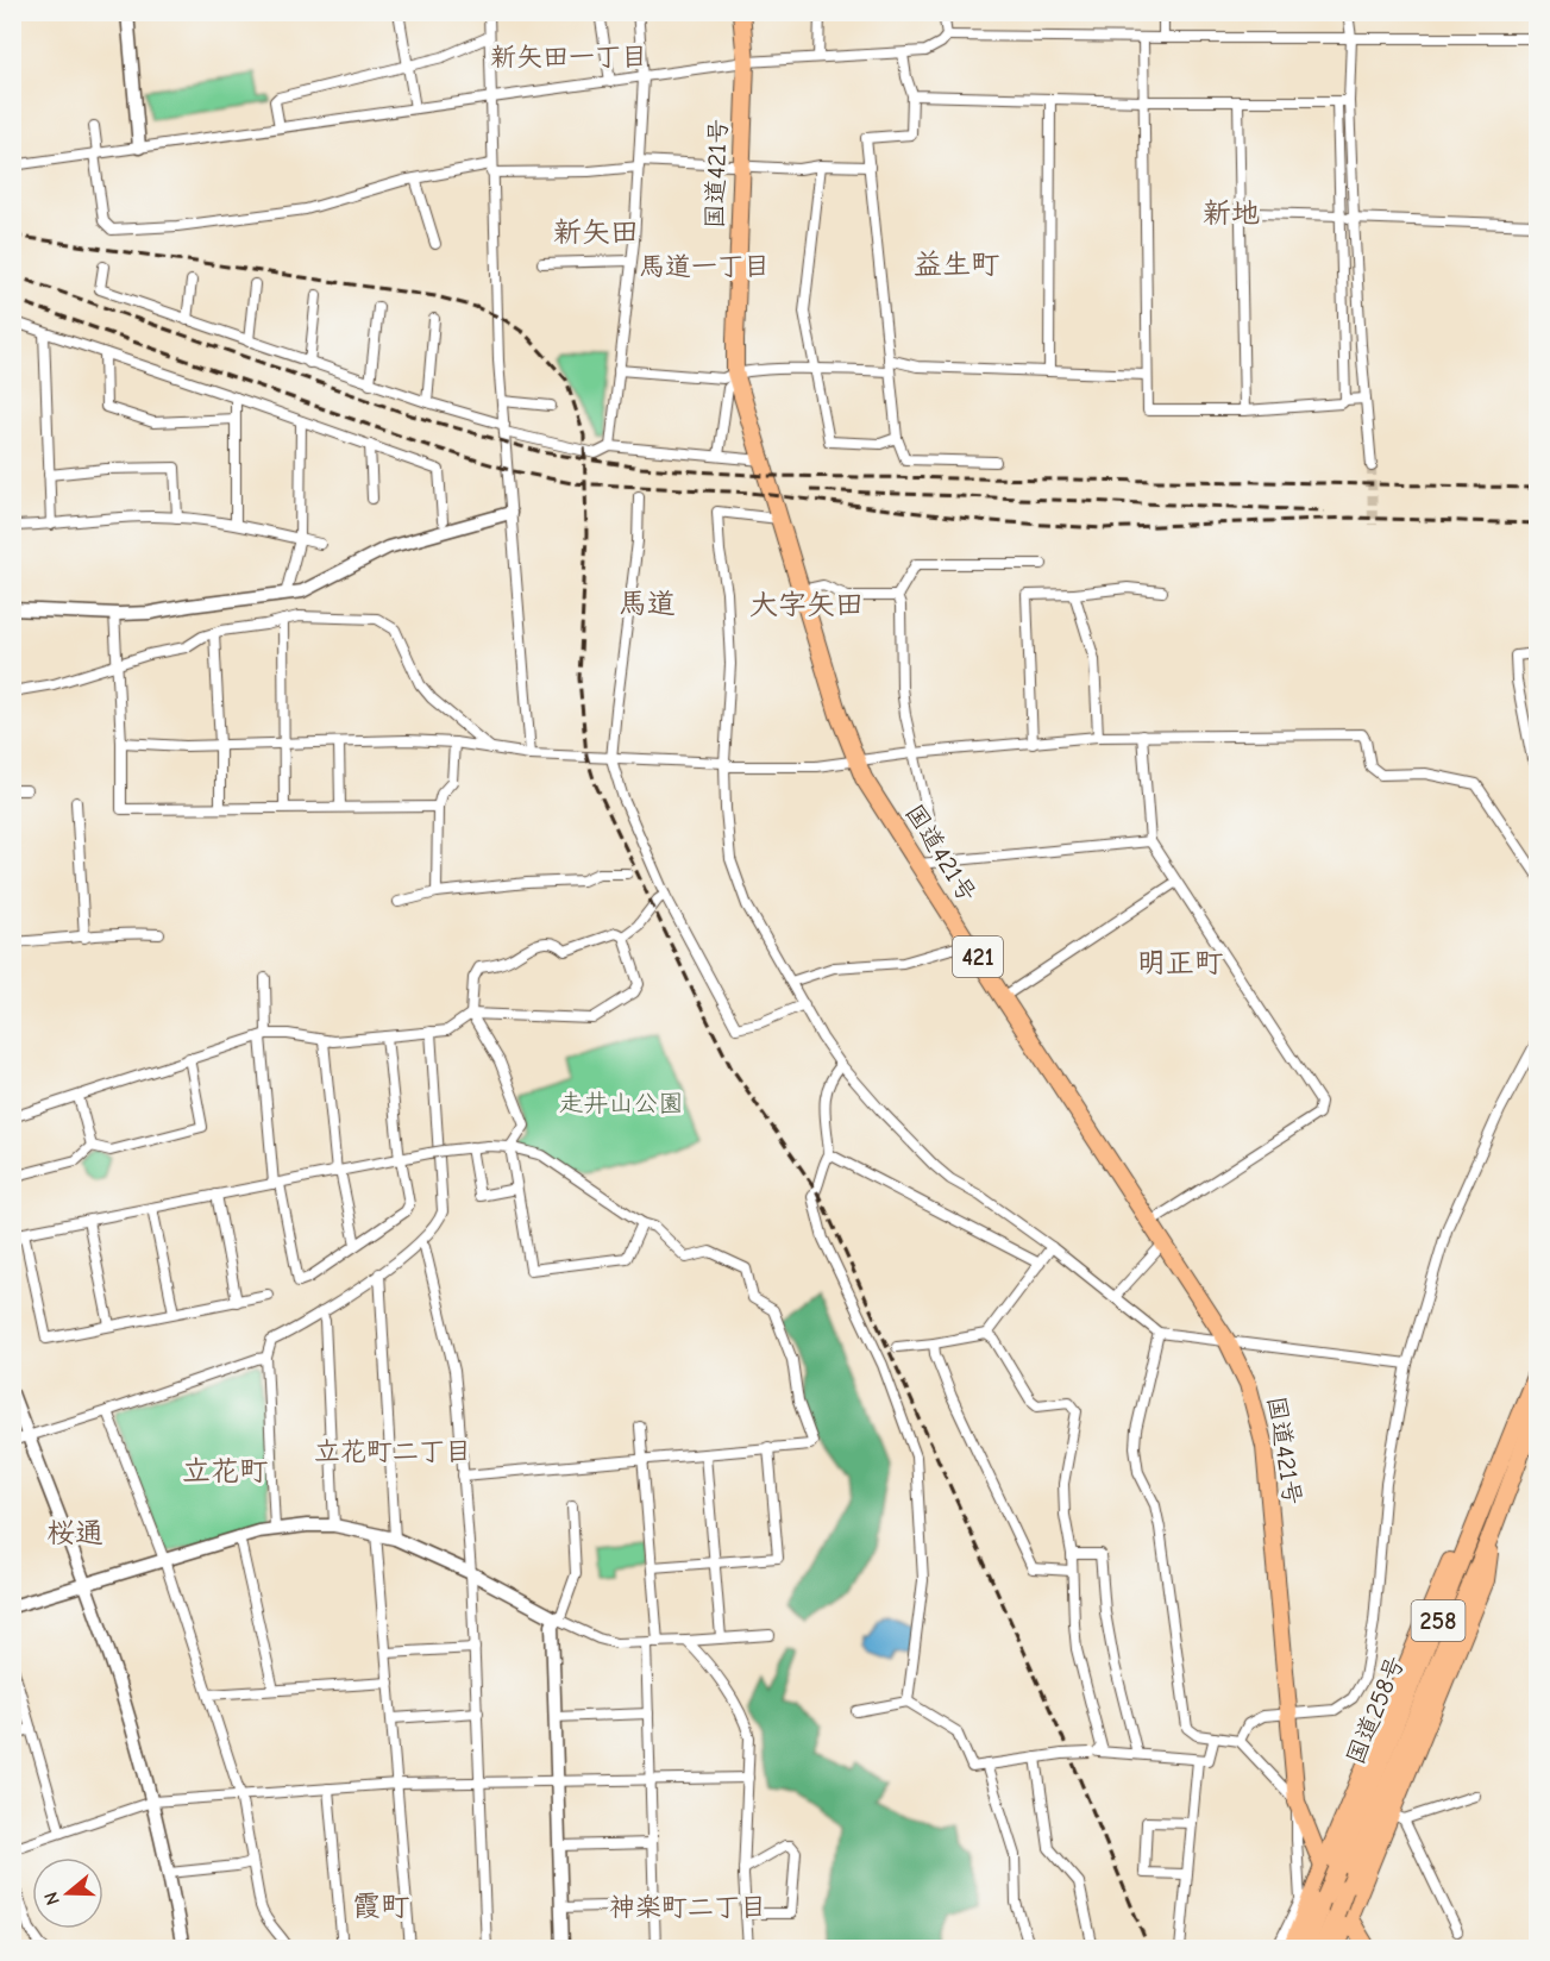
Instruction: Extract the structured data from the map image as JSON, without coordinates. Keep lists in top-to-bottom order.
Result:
{
  "streets": {
    "main road": [
      "国道421号",
      "421",
      "258",
      "国道258号"
    ]
  },
  "crossings": [
    ["国道421号", "国道258号"]
  ],
  "districts": [
    "新矢田一丁目",
    "新地",
    "新矢田",
    "益生町",
    "馬道一丁目",
    "馬道",
    "大字矢田",
    "明正町",
    "立花町二丁目",
    "立花町",
    "桜通",
    "霞町",
    "神楽町二丁目"
  ],
  "parks": ["走井山公園"],
  "north": "left"
}
